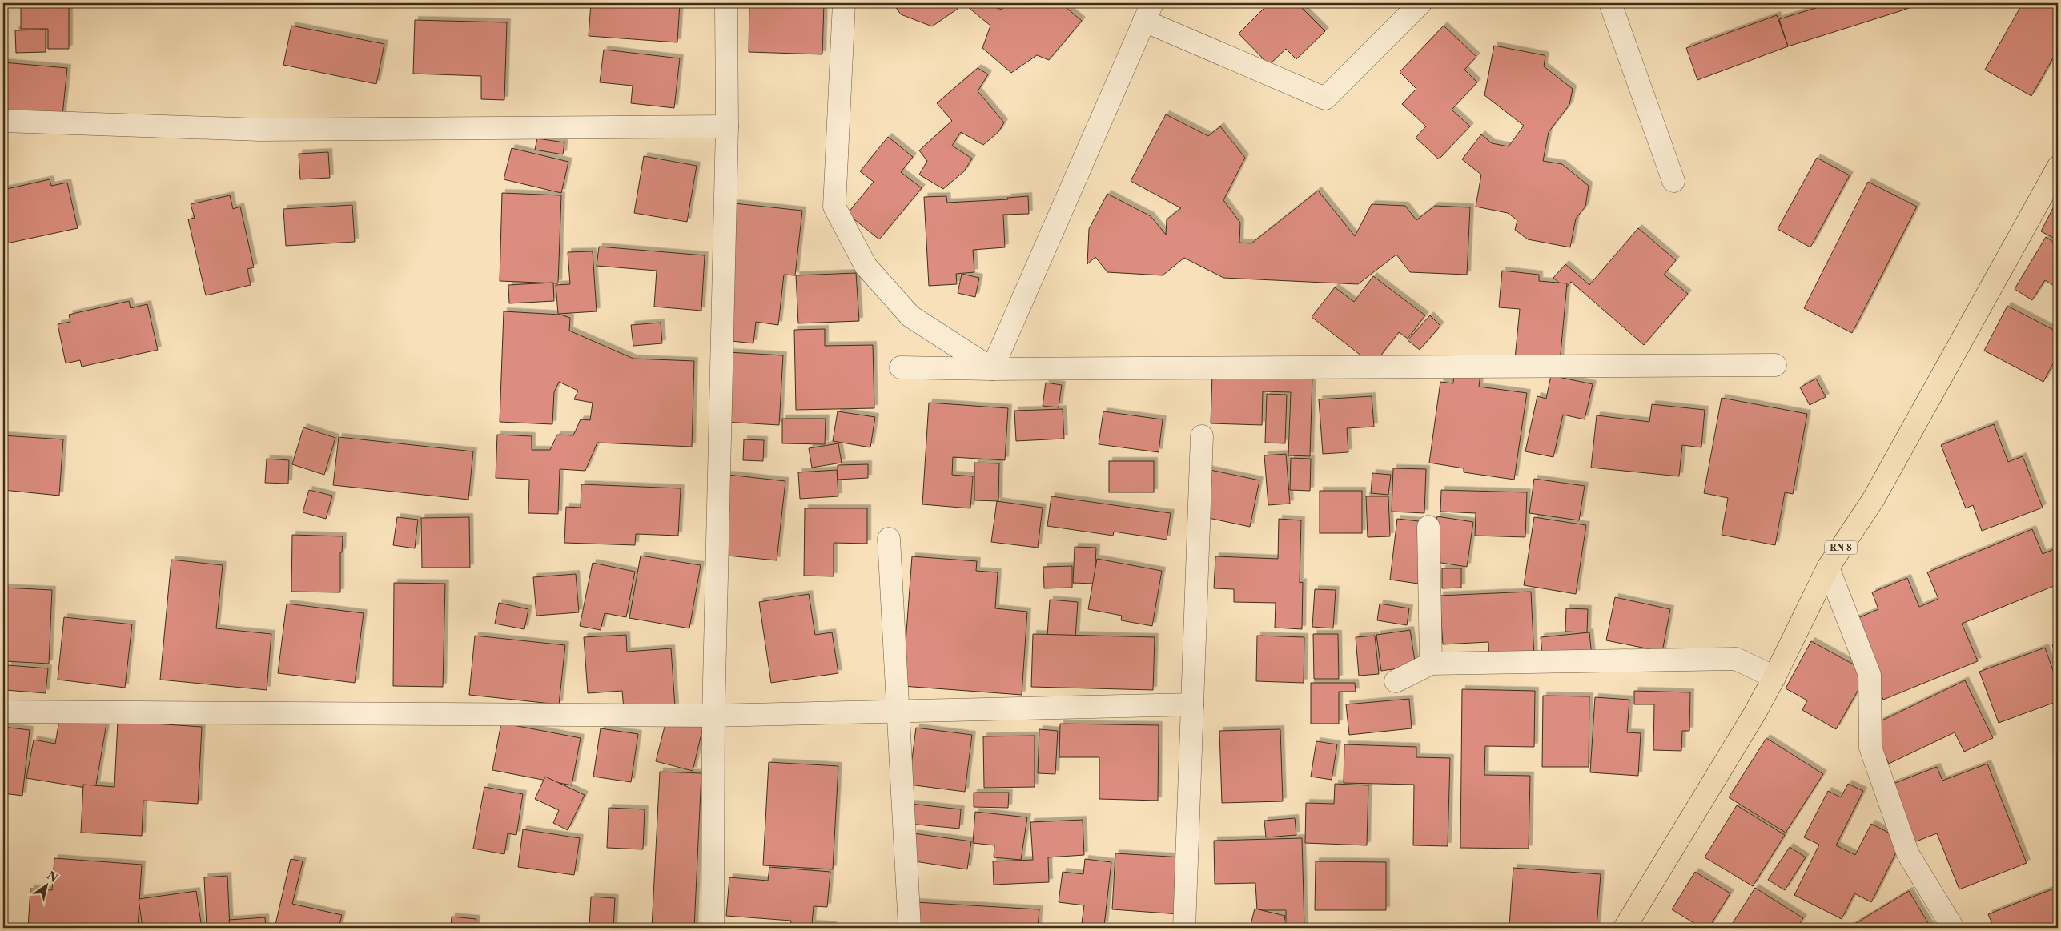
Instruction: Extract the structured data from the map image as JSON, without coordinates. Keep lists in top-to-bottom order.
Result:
{
  "streets": {
    "main road": ["RN 8"]
  },
  "north": "top right"
}
